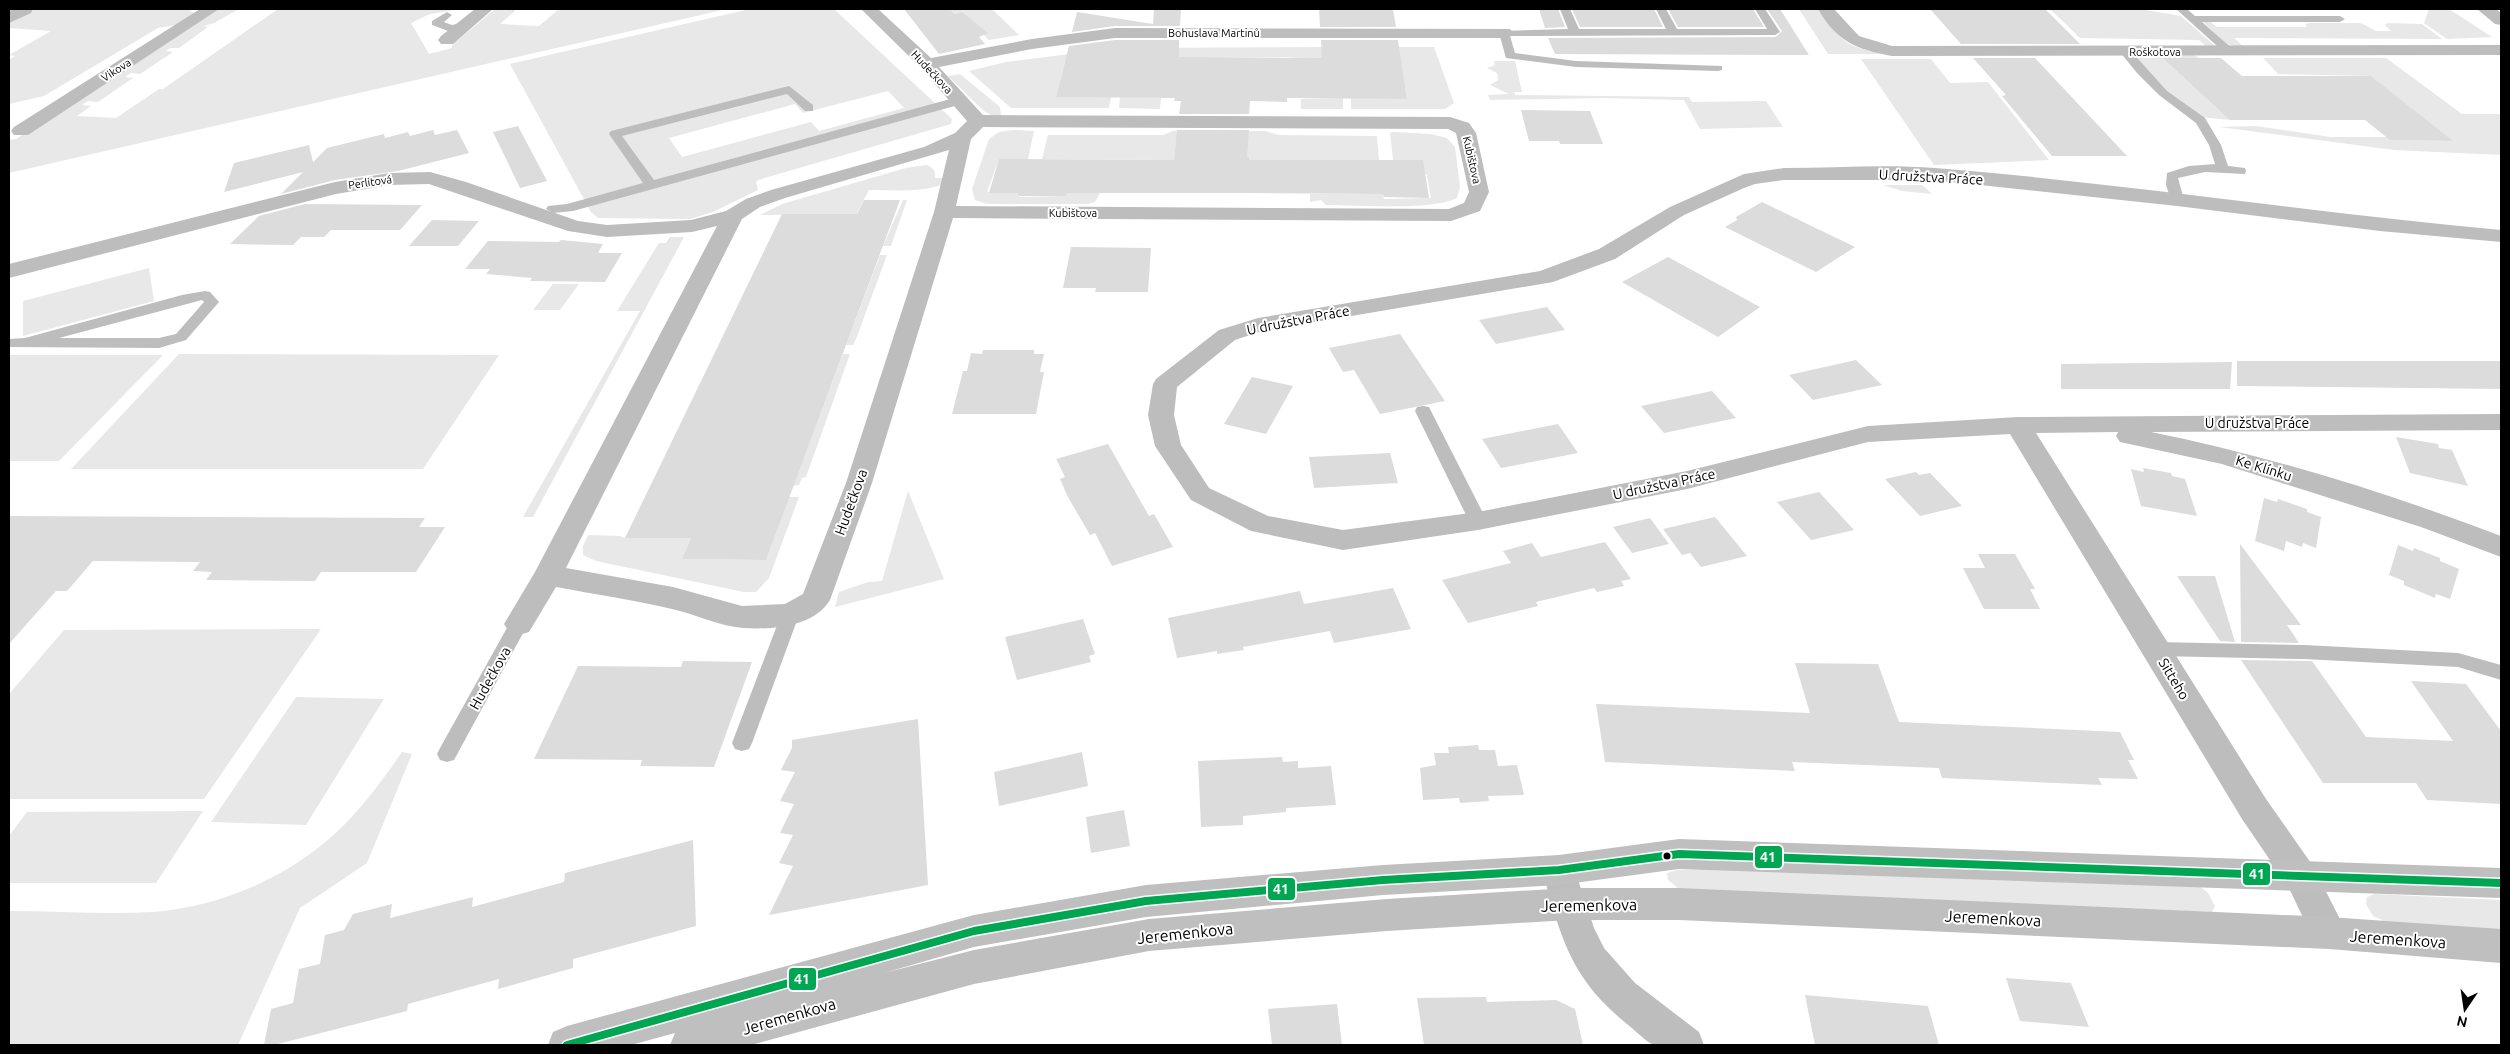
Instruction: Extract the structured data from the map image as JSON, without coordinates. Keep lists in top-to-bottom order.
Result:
{
  "streets": {
    "street": [
      "Bohuslava Martinů",
      "Roškotova",
      "Vikova",
      "Hudečkova",
      "Kubištova",
      "U družstva Práce",
      "Perlitová",
      "Ke Klínku",
      "Sitteho",
      "Jeremenkova"
    ]
  },
  "crossings": [
    ["Bohuslava Martinů", "Hudečkova"],
    ["Hudečkova", "Kubištova"],
    ["Hudečkova", "Perlitová"],
    ["U družstva Práce", "Ke Klínku"],
    ["U družstva Práce", "Sitteho"],
    ["Ke Klínku", "Sitteho"],
    ["Sitteho", "Jeremenkova"]
  ],
  "lines": ["transit line 41"],
  "north": "bottom"
}
